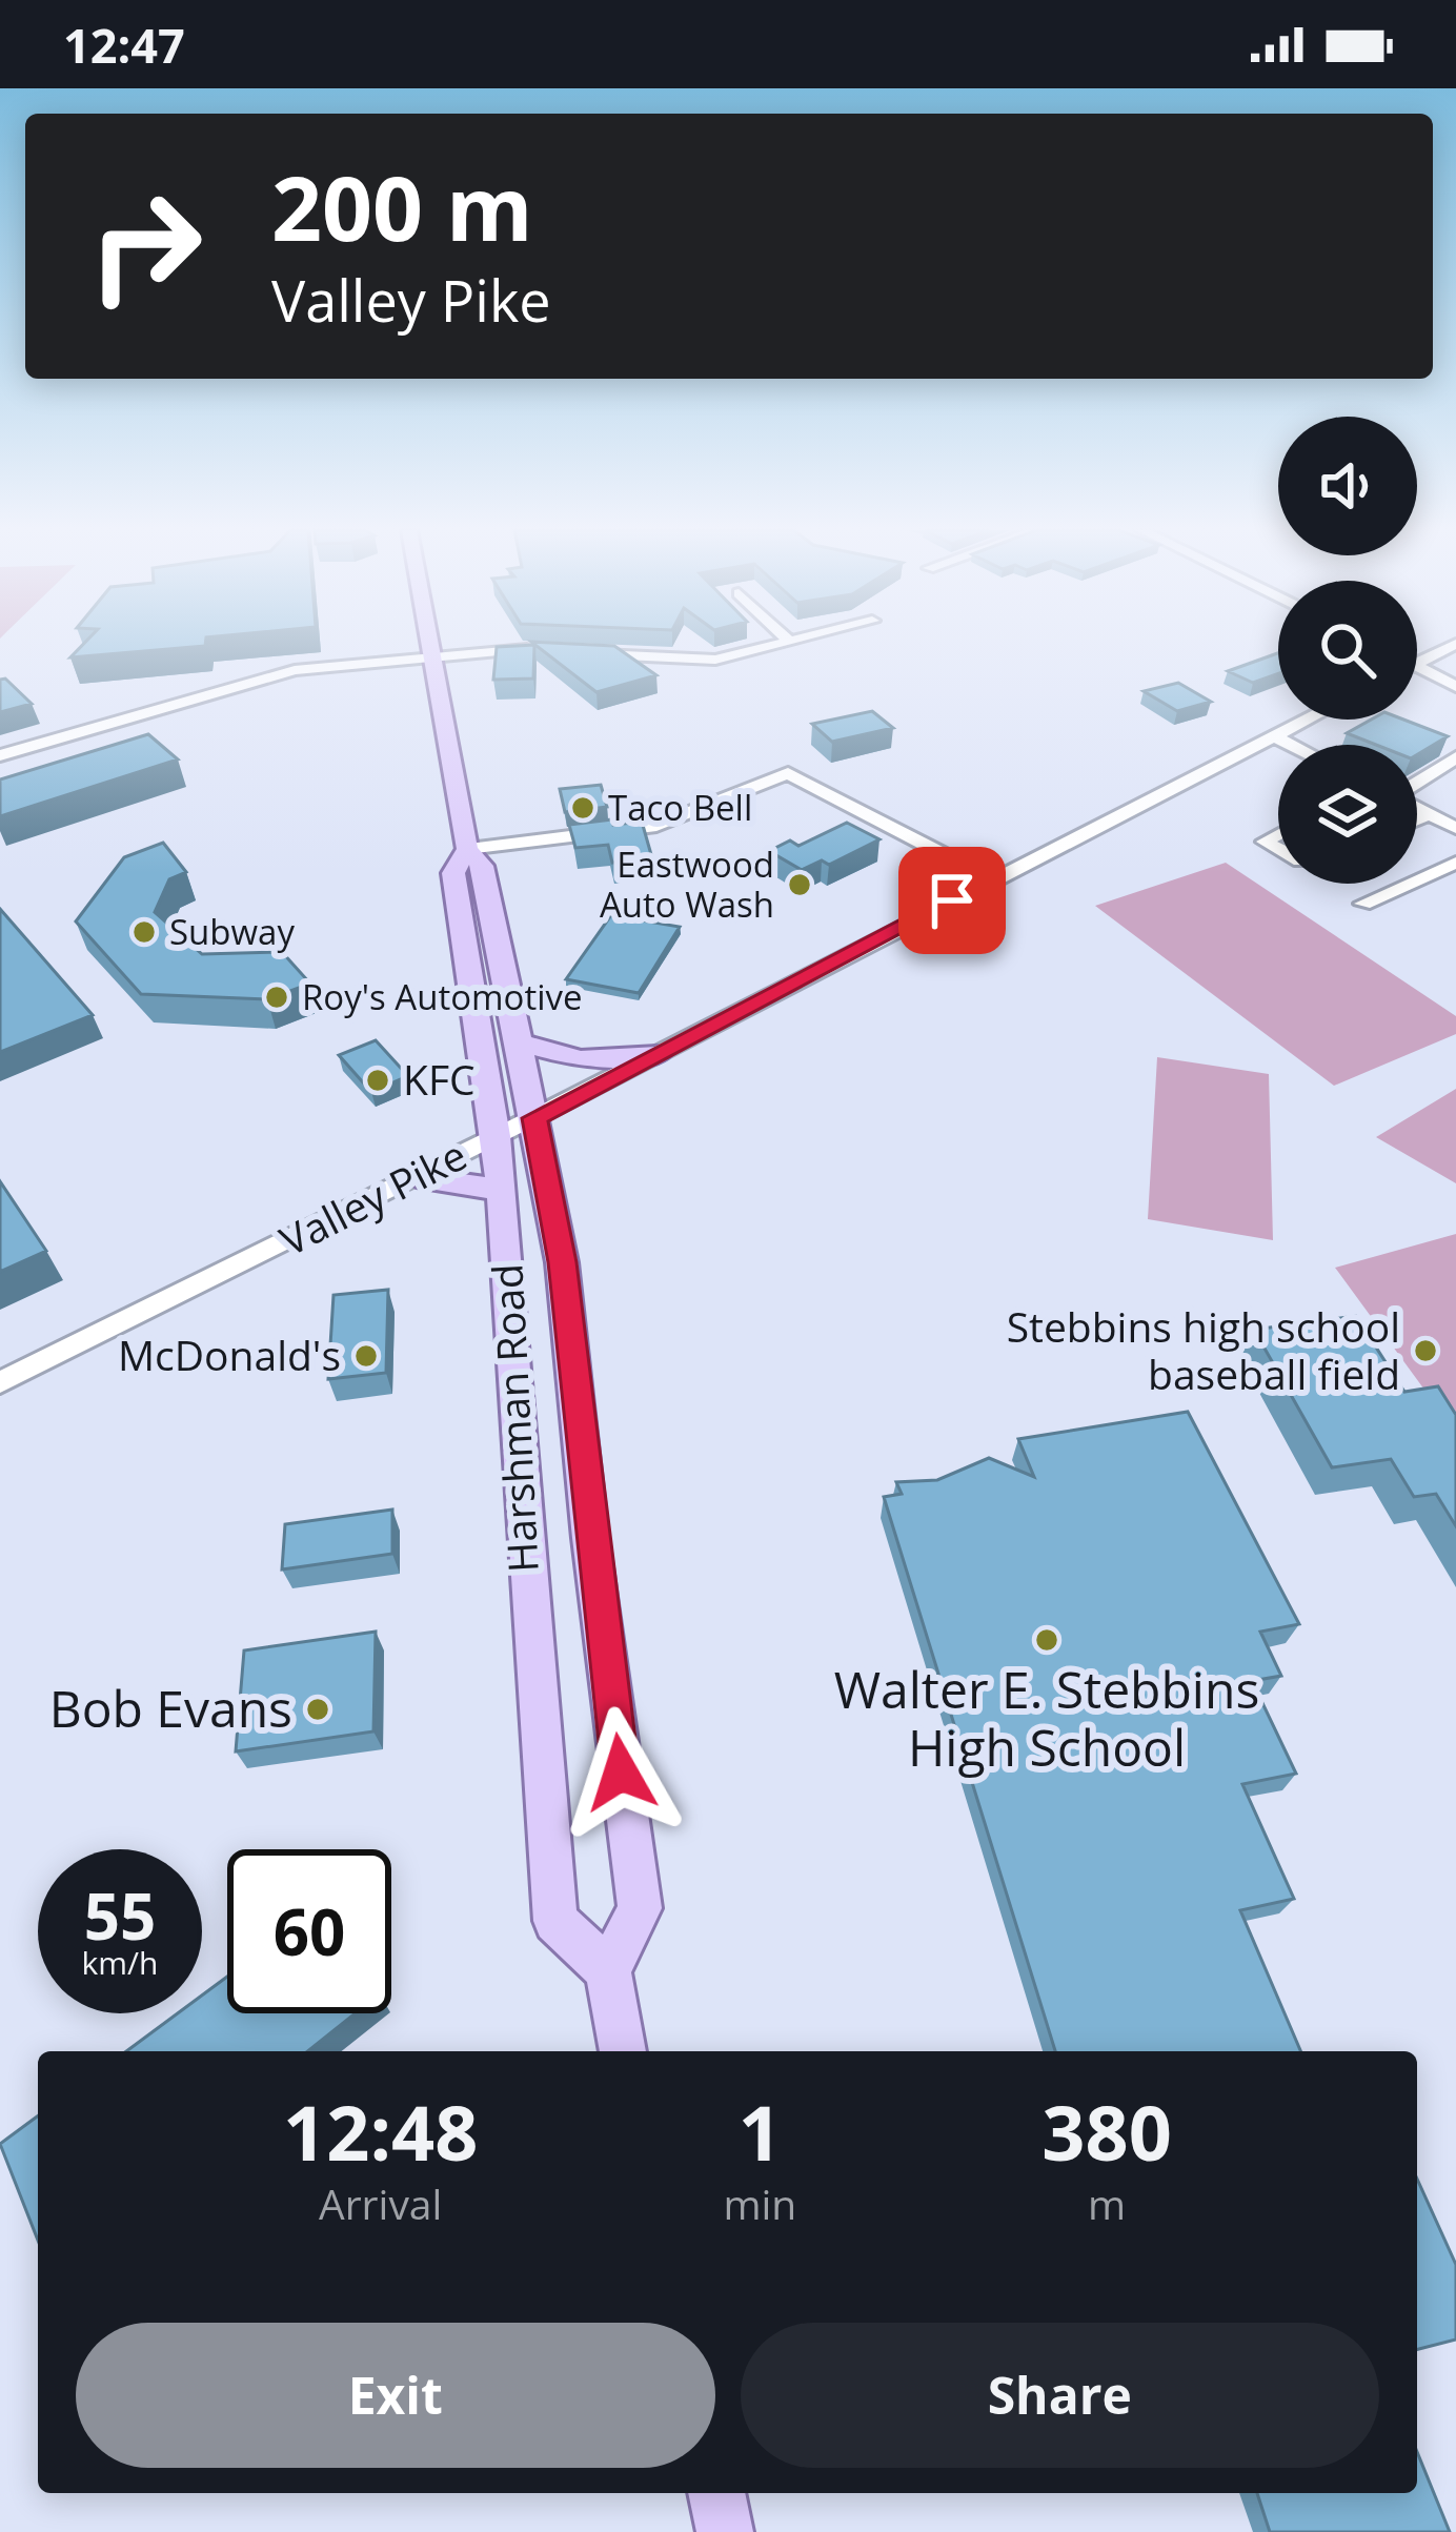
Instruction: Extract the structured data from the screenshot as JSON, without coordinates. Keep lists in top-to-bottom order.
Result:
{
  "streets": {
    "main road": ["Harshman Road"],
    "street": ["Valley Pike"]
  },
  "crossings": [
    ["Valley Pike", "Harshman Road"]
  ],
  "places": [
    "Taco Bell",
    "Eastwood Auto Wash",
    "Subway",
    "Roy's Automotive",
    "KFC",
    "Stebbins high school baseball field",
    "McDonald's",
    "Walter E. Stebbins High School",
    "Bob Evans"
  ],
  "page": {
    "status": "12:47",
    "turn": ["200 m", "Valley Pike"],
    "speed": "55 km/h",
    "limit": "60",
    "eta": [
      "12:48",
      "Arrival",
      "1",
      "min",
      "380",
      "m"
    ],
    "buttons": ["Exit", "Share"]
  }
}
